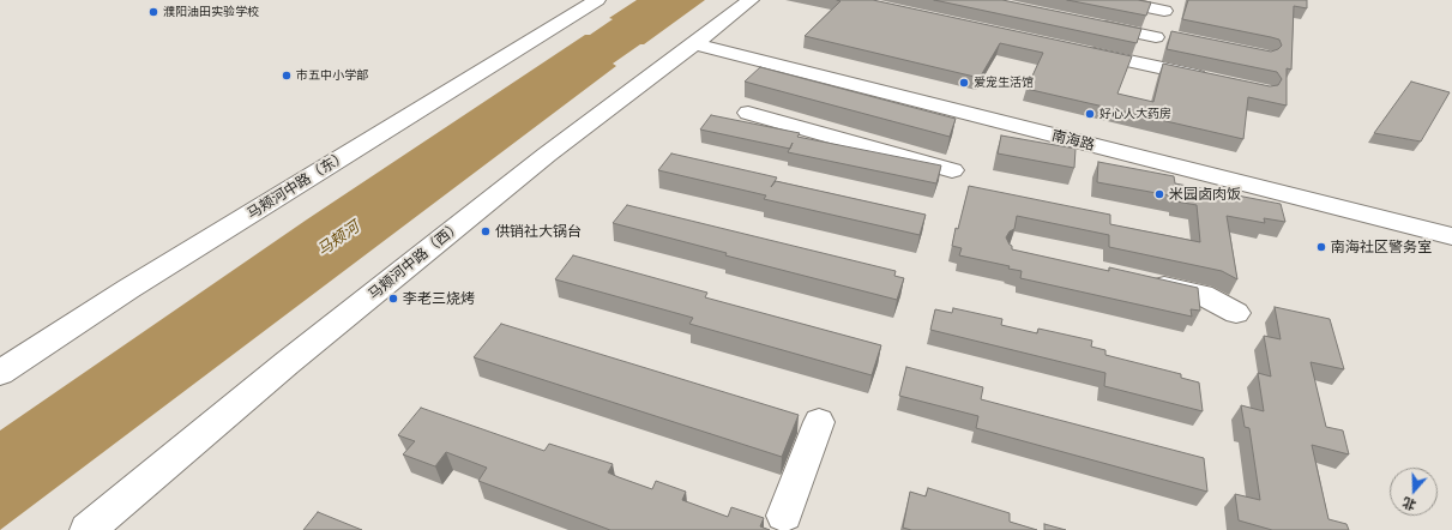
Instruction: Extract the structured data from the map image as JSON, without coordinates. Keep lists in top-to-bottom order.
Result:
{
  "streets": {
    "street": ["南海路", "马颊河中路（东）", "马颊河中路（西）"]
  },
  "crossings": [
    ["南海路", "马颊河中路（西）"]
  ],
  "water": ["马颊河"],
  "places": [
    "濮阳油田实验学校",
    "市五中小学部",
    "爱宠生活馆",
    "好心人大药房",
    "米园卤肉饭",
    "供销社大锅台",
    "南海社区警务室",
    "李老三烧烤"
  ],
  "north": "bottom"
}
